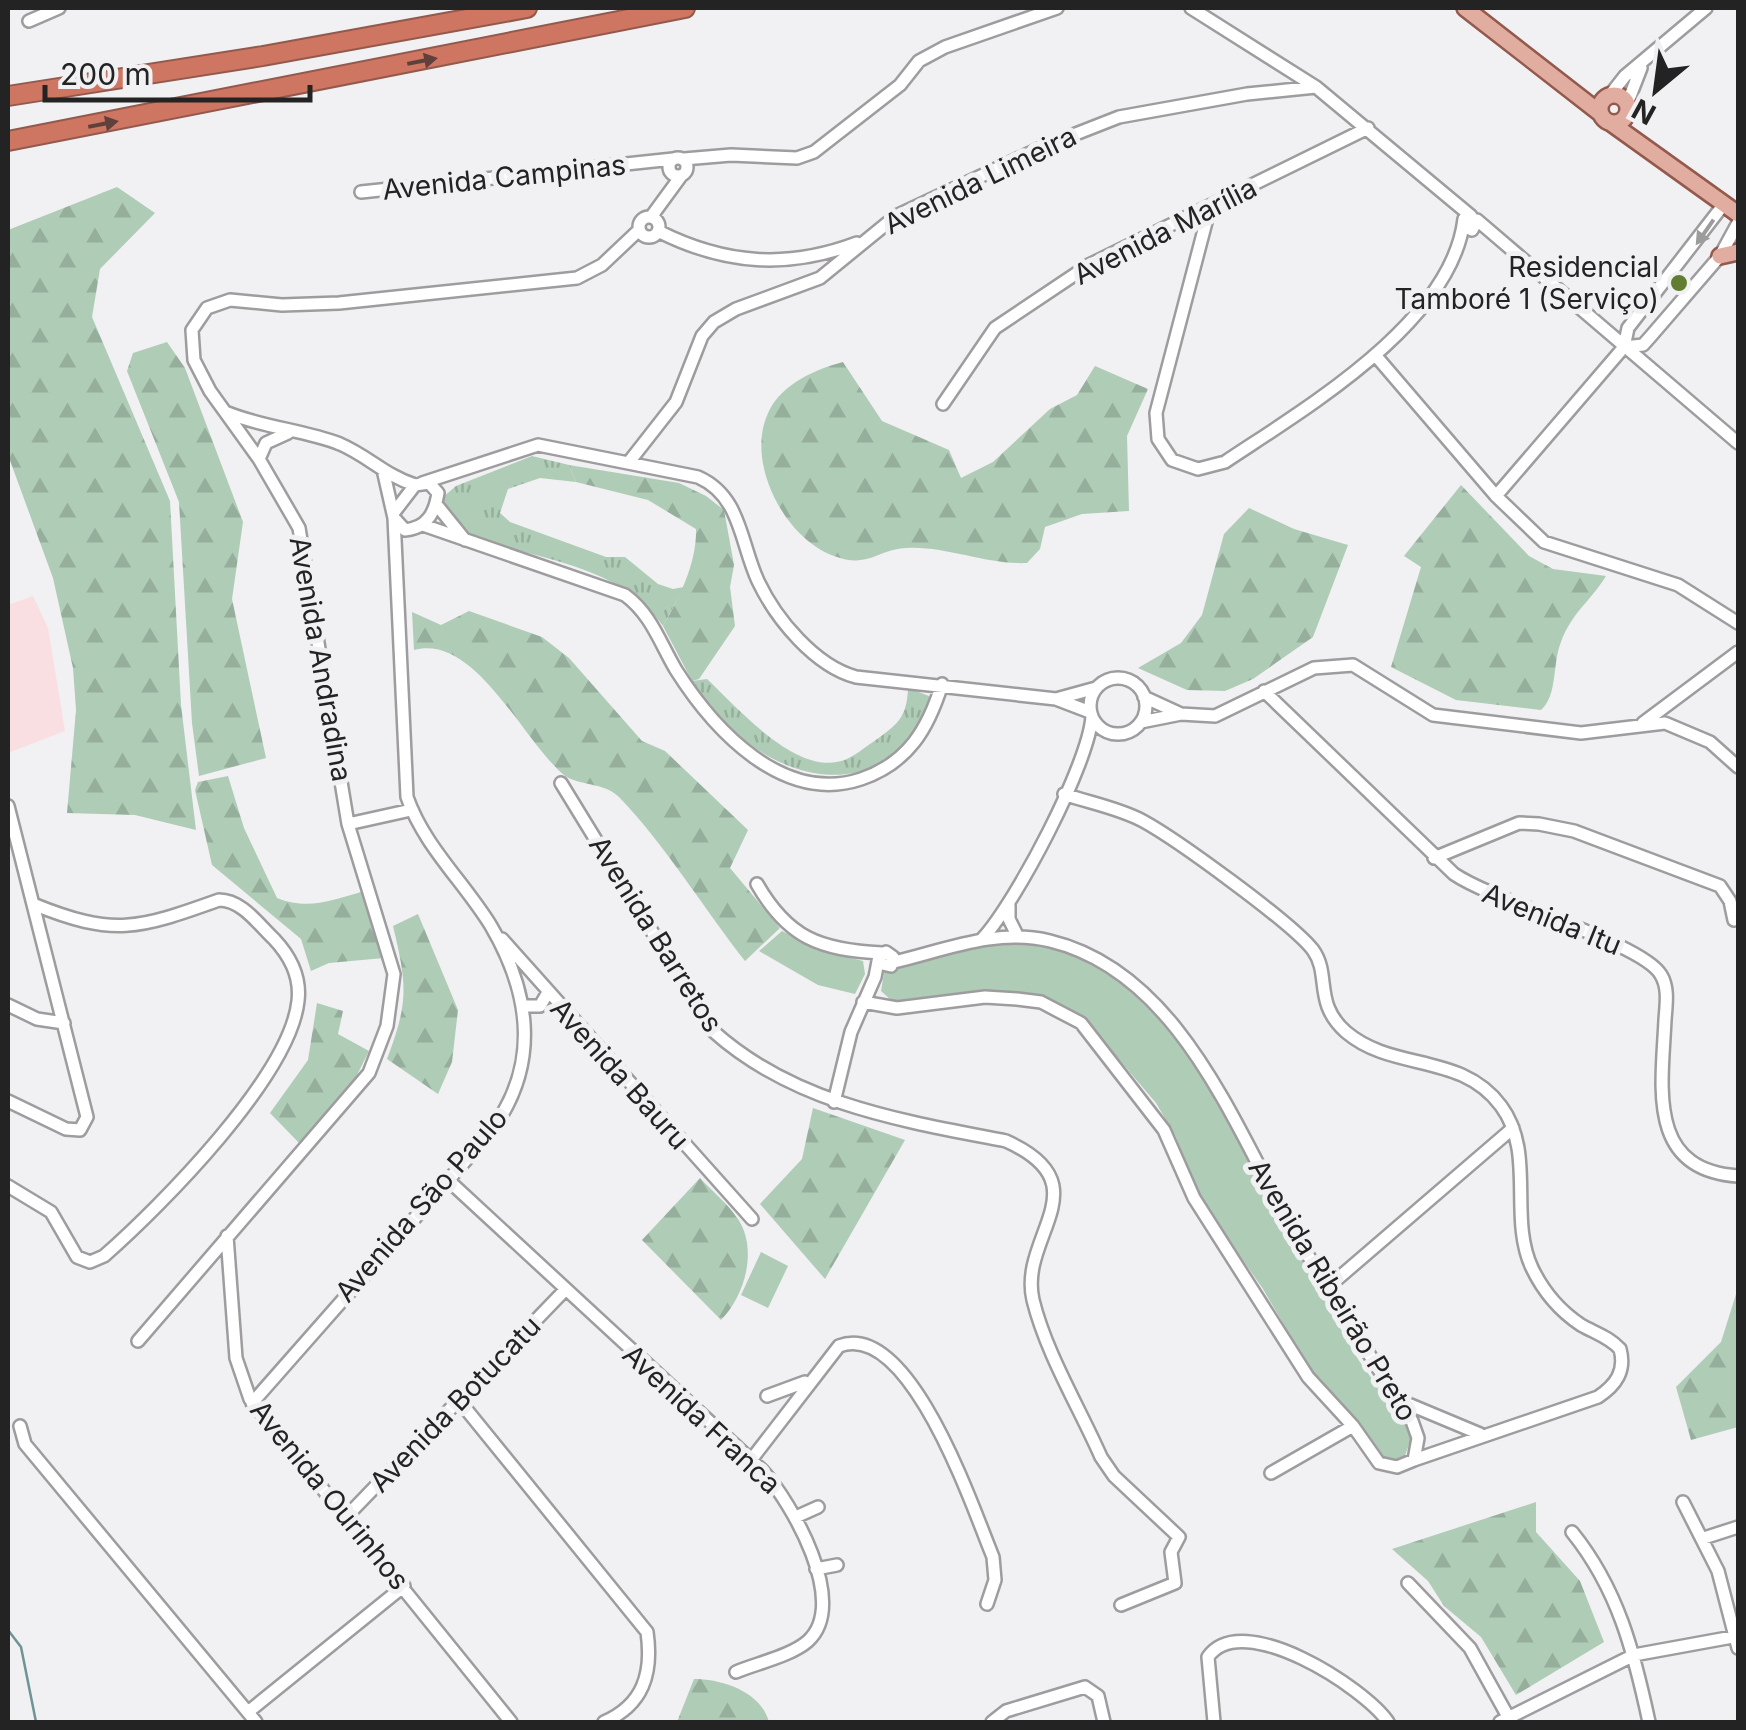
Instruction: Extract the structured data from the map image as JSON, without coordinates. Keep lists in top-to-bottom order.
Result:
{
  "streets": {
    "street": [
      "Avenida Campinas",
      "Avenida Limeira",
      "Avenida Marília",
      "Avenida Andradina",
      "Avenida Itu",
      "Avenida Barretos",
      "Avenida Bauru",
      "Avenida São Paulo",
      "Avenida Ribeirão Preto",
      "Avenida Botucatu",
      "Avenida Franca",
      "Avenida Ourinhos"
    ]
  },
  "crossings": [
    ["Avenida Andradina", "Avenida Ourinhos"],
    ["Avenida Bauru", "Avenida São Paulo"],
    ["Avenida São Paulo", "Avenida Franca"],
    ["Avenida São Paulo", "Avenida Ourinhos"],
    ["Avenida Botucatu", "Avenida Franca"],
    ["Avenida Botucatu", "Avenida Ourinhos"]
  ],
  "places": ["Residencial Tamboré 1 (Serviço)"],
  "scale_bar": "200 m",
  "north": "bottom left"
}
